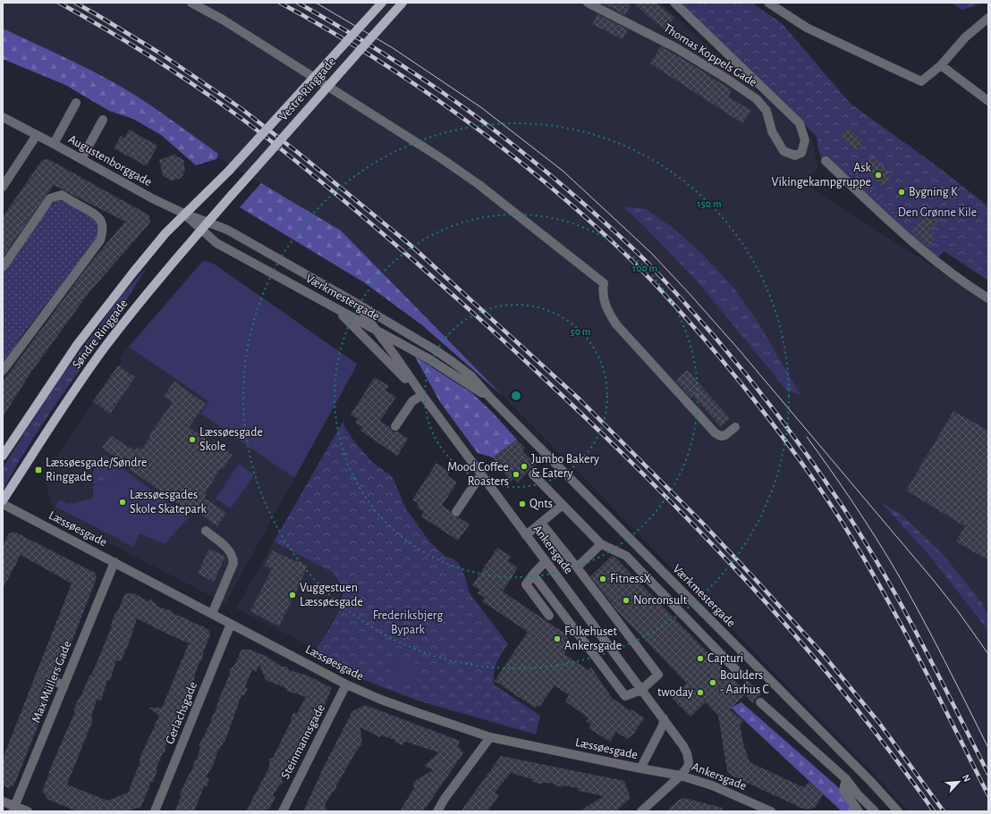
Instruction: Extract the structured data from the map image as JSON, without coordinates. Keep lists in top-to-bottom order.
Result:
{
  "streets": {
    "main road": ["Vestre Ringgade", "Søndre Ringgade"],
    "street": [
      "Thomas Koppels Gade",
      "Augustenborggade",
      "Værkmestergade",
      "Læssøesgade",
      "Ankersgade",
      "Max Müllers Gade",
      "Gerlachsgade",
      "Steinmannsgade"
    ]
  },
  "crossings": [
    ["Vestre Ringgade", "Søndre Ringgade"],
    ["Augustenborggade", "Værkmestergade"],
    ["Augustenborggade", "Søndre Ringgade"],
    ["Værkmestergade", "Søndre Ringgade"],
    ["Værkmestergade", "Ankersgade"],
    ["Læssøesgade", "Ankersgade"],
    ["Læssøesgade", "Max Müllers Gade"],
    ["Læssøesgade", "Gerlachsgade"],
    ["Læssøesgade", "Steinmannsgade"]
  ],
  "parks": ["Den Grønne Kile", "Frederiksbjerg Bypark"],
  "places": {
    "other": [
      "Ask Vikingekampgruppe",
      "Bygning K",
      "Læssøesgade Skole",
      "Jumbo Bakery & Eatery",
      "Mood Coffee Roasters",
      "Læssøesgades Skole Skatepark",
      "Qnts",
      "FitnessX",
      "Vuggestuen Læssøesgade",
      "Norconsult",
      "Folkehuset Ankersgade",
      "Capturi",
      "Boulders - Aarhus C",
      "twoday"
    ],
    "transit": ["Læssøesgade/Søndre Ringgade"]
  },
  "north": "top right",
  "rings": ["150 m", "100 m", "50 m"]
}
